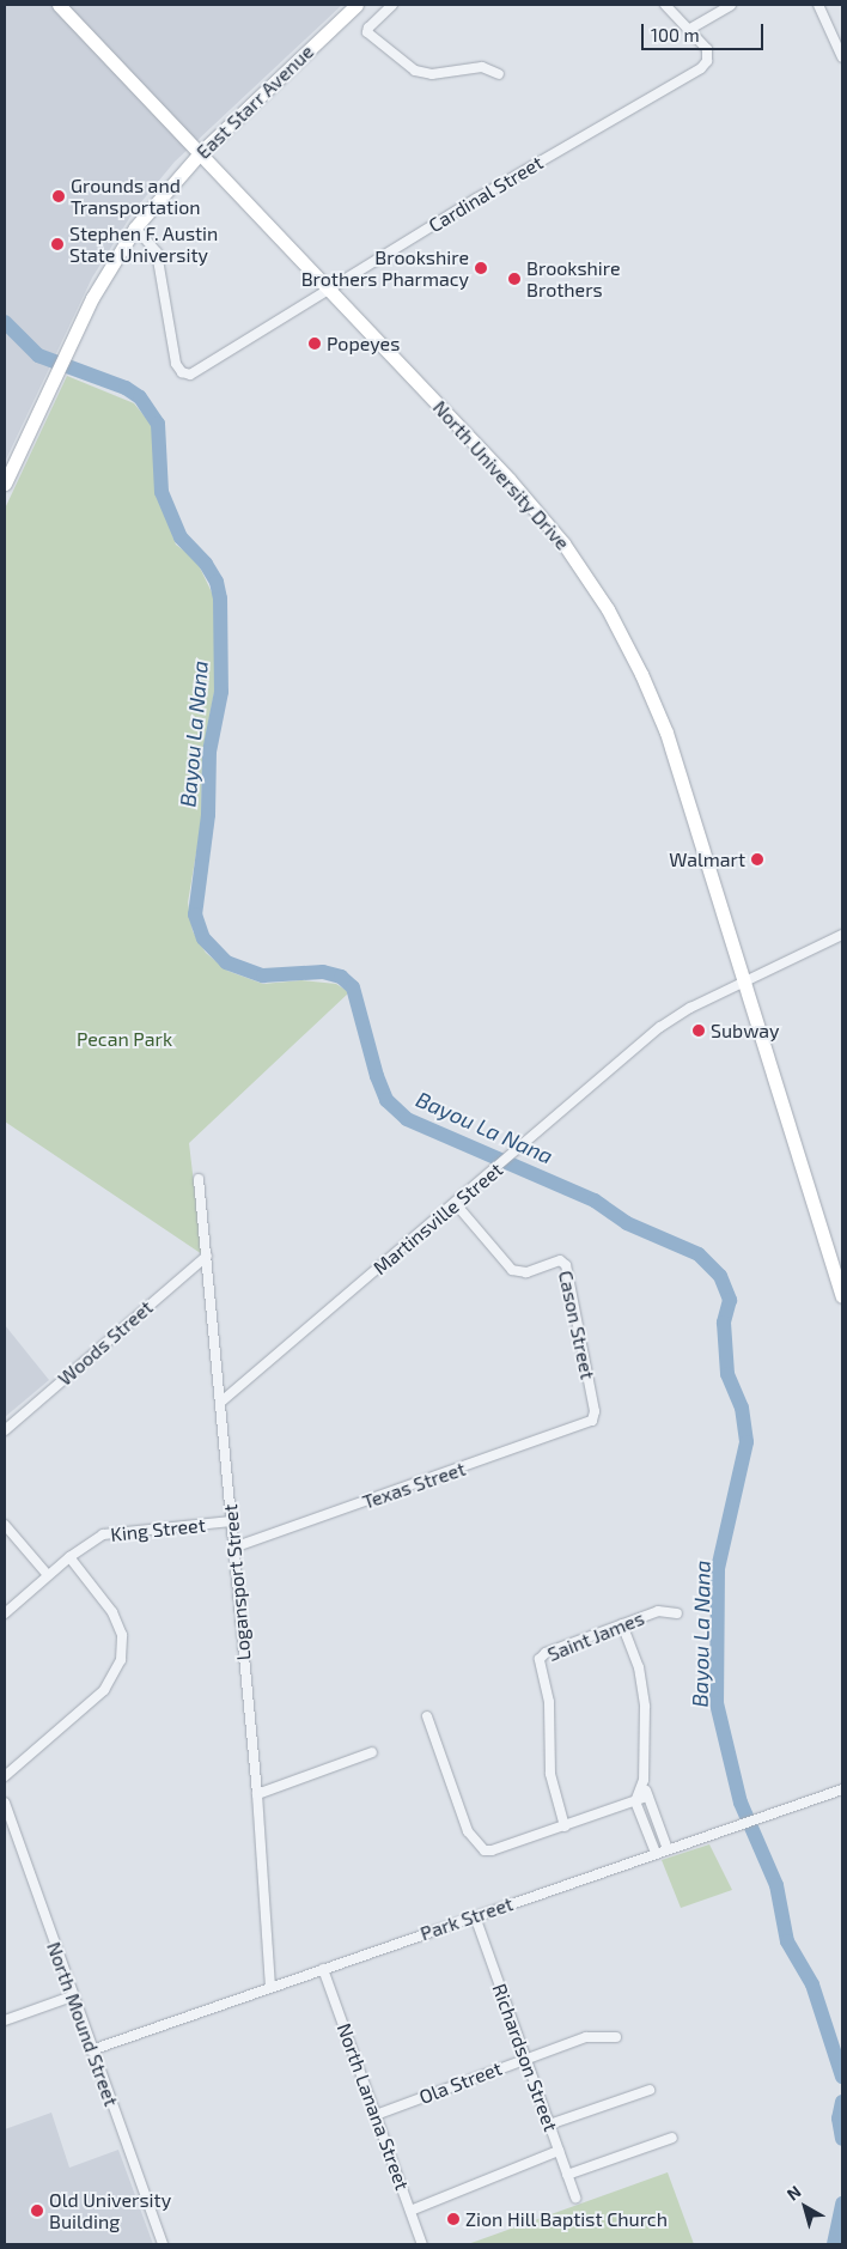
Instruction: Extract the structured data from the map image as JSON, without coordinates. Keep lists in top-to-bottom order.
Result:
{
  "streets": {
    "main road": ["East Starr Avenue", "North University Drive"],
    "street": [
      "Cardinal Street",
      "Martinsville Street",
      "Cason Street",
      "Woods Street",
      "Texas Street",
      "King Street",
      "Logansport Street",
      "Saint James",
      "Park Street",
      "North Mound Street",
      "Richardson Street",
      "Ola Street",
      "North Lanana Street"
    ]
  },
  "crossings": [
    ["East Starr Avenue", "Cardinal Street"],
    ["East Starr Avenue", "North University Drive"],
    ["Cardinal Street", "North University Drive"],
    ["North University Drive", "Martinsville Street"],
    ["Martinsville Street", "Cason Street"],
    ["Martinsville Street", "Logansport Street"],
    ["Cason Street", "Texas Street"],
    ["Woods Street", "Logansport Street"],
    ["Texas Street", "Logansport Street"],
    ["King Street", "Logansport Street"],
    ["Logansport Street", "Park Street"],
    ["Park Street", "North Mound Street"],
    ["Park Street", "Richardson Street"],
    ["Park Street", "North Lanana Street"],
    ["Richardson Street", "Ola Street"],
    ["Ola Street", "North Lanana Street"]
  ],
  "water": ["Bayou La Nana"],
  "parks": ["Pecan Park"],
  "places": [
    "Grounds and Transportation",
    "Stephen F. Austin State University",
    "Brookshire Brothers Pharmacy",
    "Brookshire Brothers",
    "Popeyes",
    "Walmart",
    "Subway",
    "Old University Building",
    "Zion Hill Baptist Church"
  ],
  "scale_bar": "100 m",
  "north": "top left"
}
